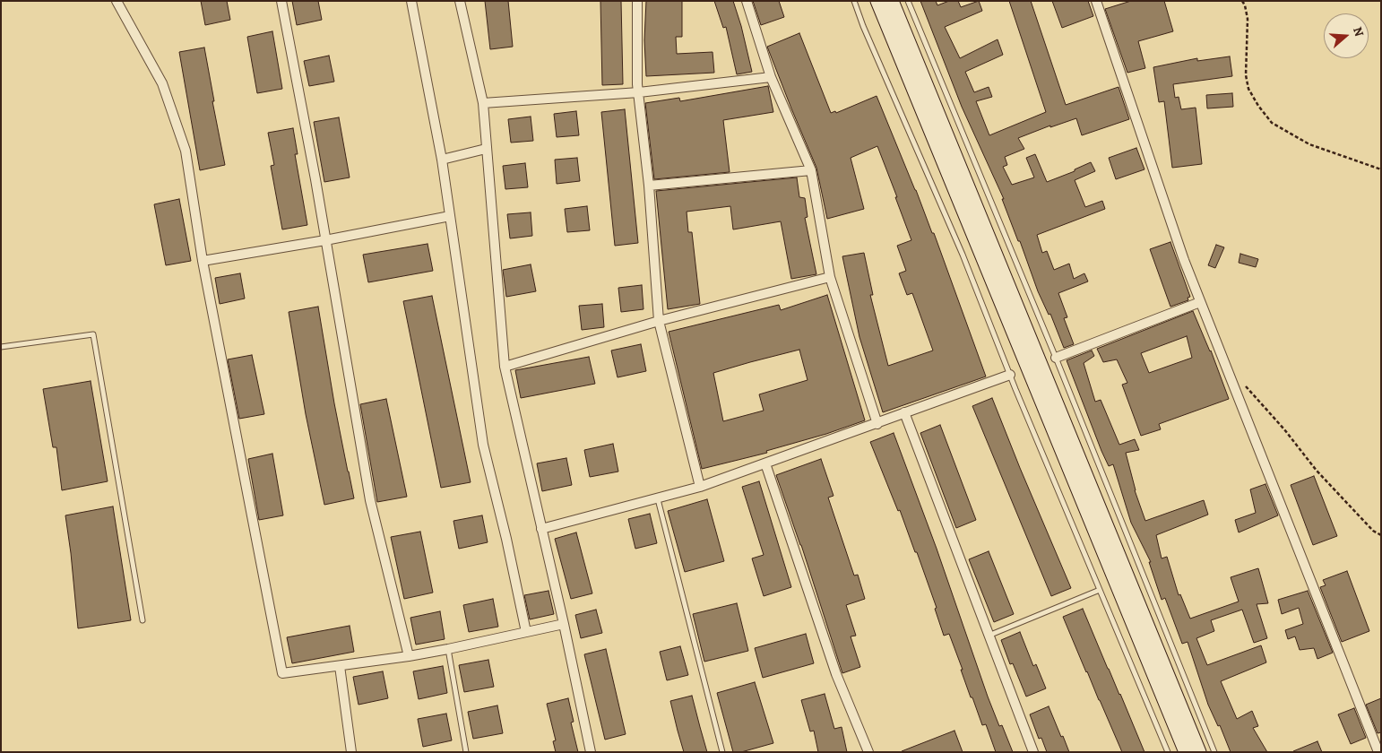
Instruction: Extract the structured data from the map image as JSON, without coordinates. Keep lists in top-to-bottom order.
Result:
{
  "north": "right"
}
